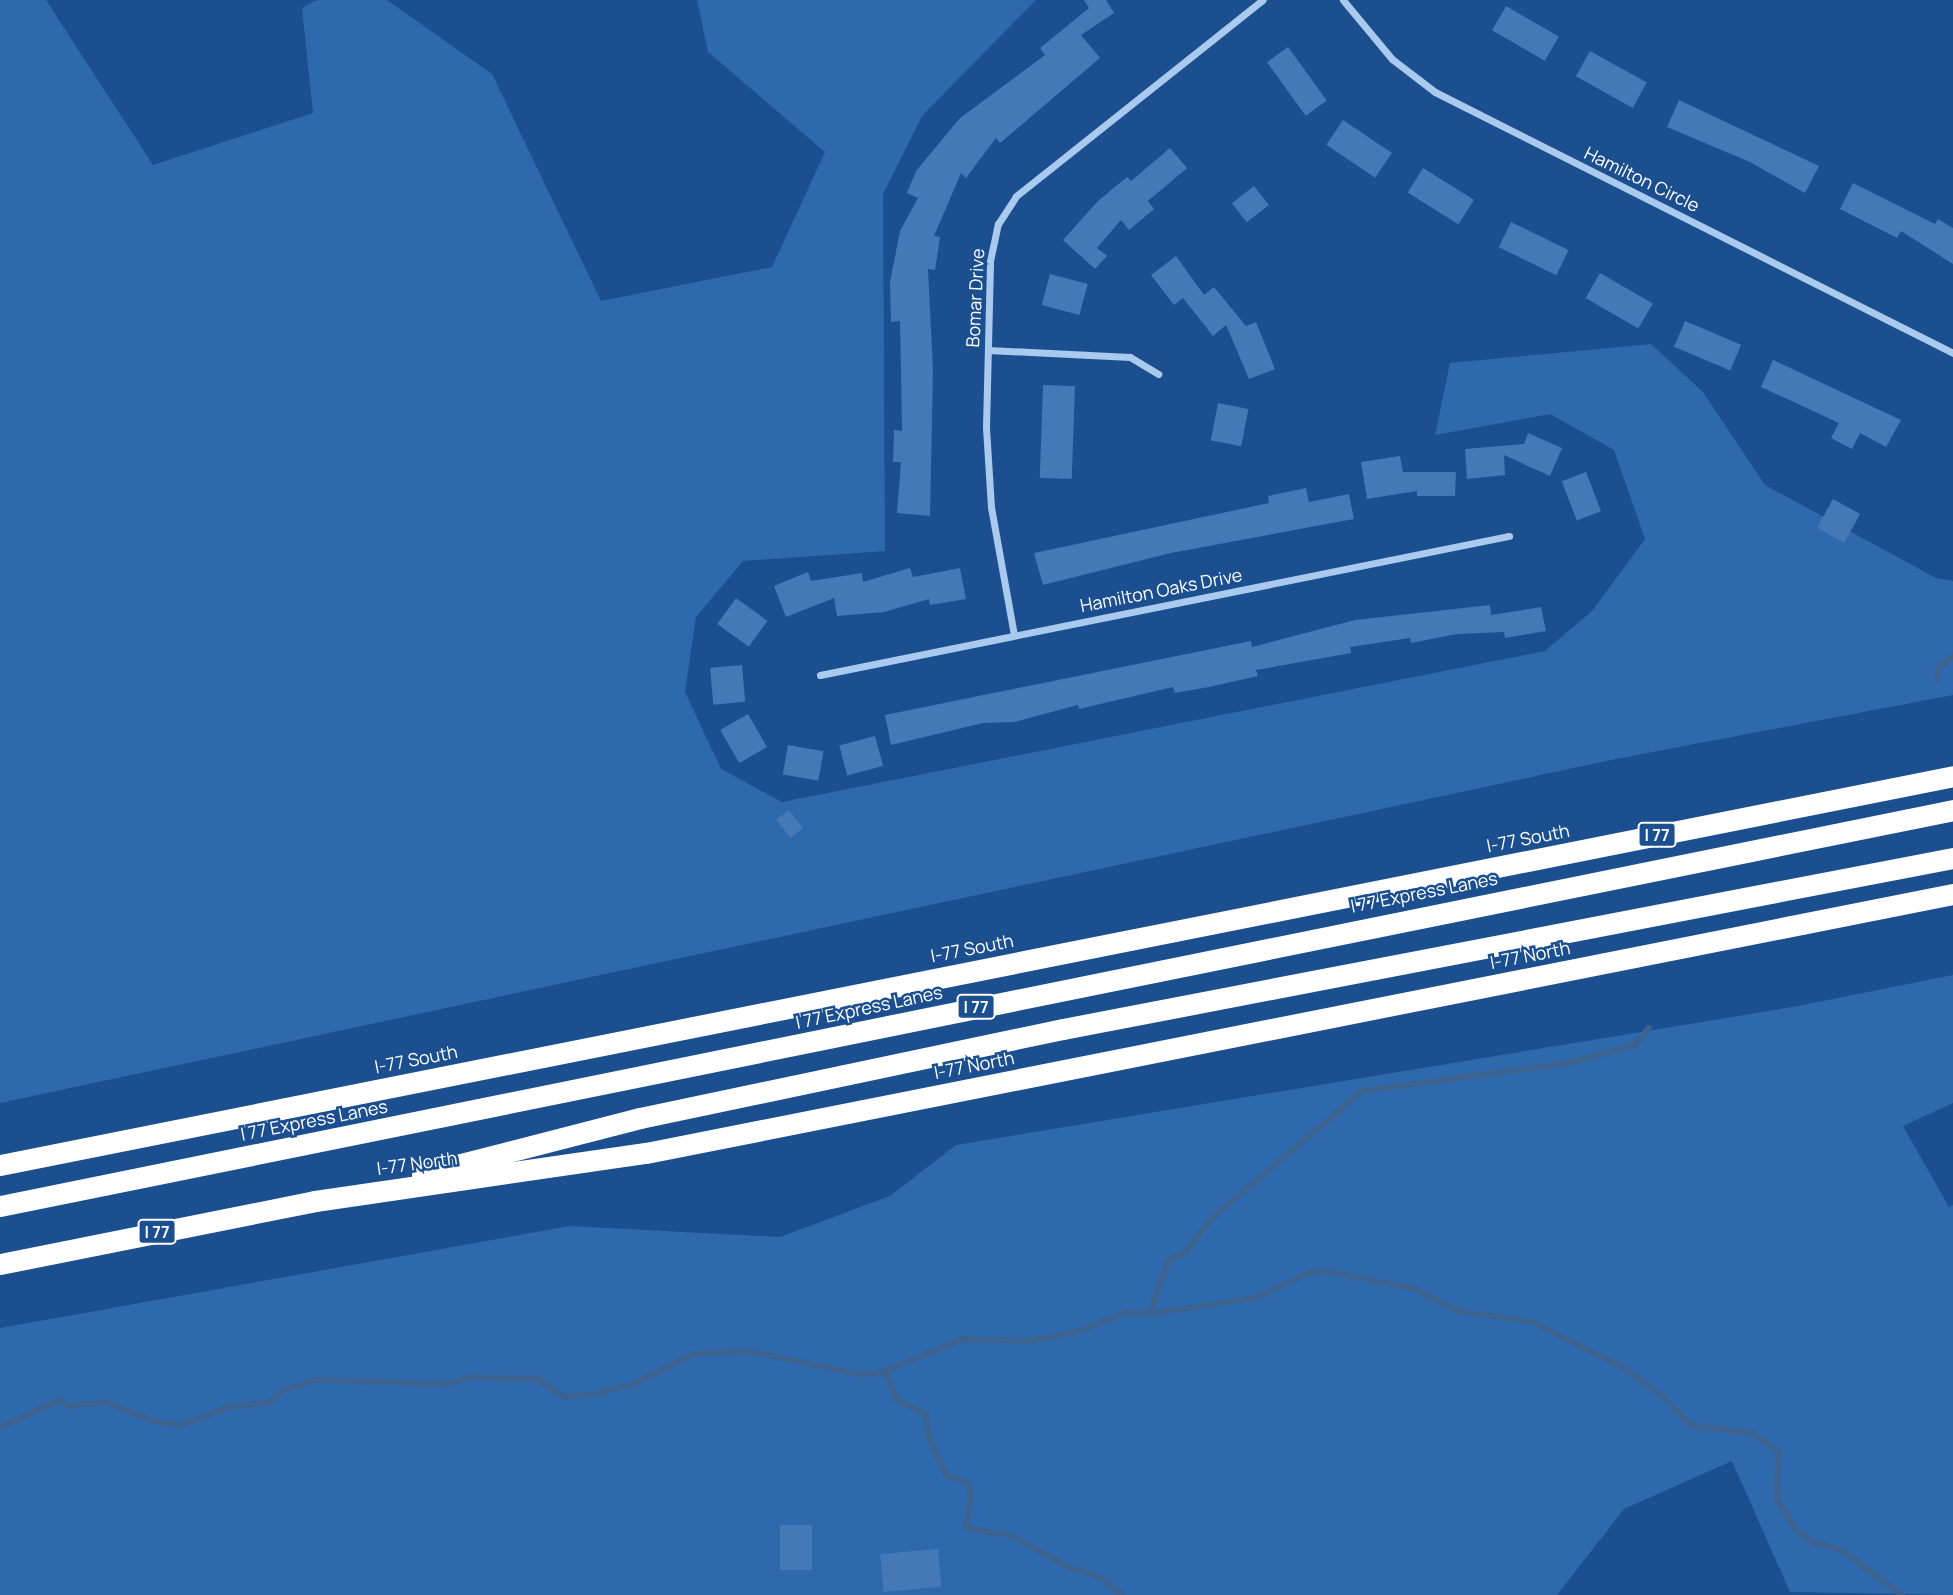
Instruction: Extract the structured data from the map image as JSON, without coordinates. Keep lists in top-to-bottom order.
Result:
{
  "streets": {
    "highway": [
      "I 77",
      "I-77 South",
      "I 77 Express Lanes",
      "I-77 North"
    ],
    "street": ["Hamilton Circle", "Bomar Drive", "Hamilton Oaks Drive"]
  },
  "crossings": [
    ["Bomar Drive", "Hamilton Oaks Drive"],
    ["I 77", "I-77 North"]
  ]
}
